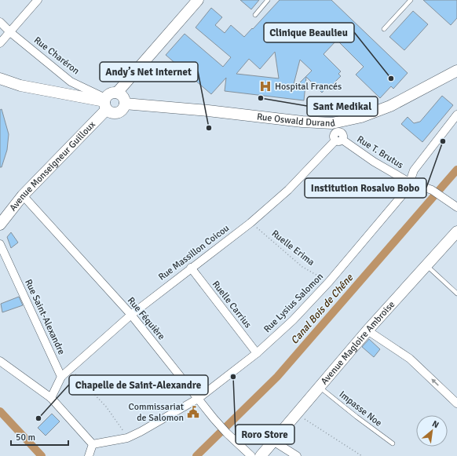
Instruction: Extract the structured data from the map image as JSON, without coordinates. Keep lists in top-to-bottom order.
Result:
{
  "streets": {
    "street": [
      "Rue Charéron",
      "Rue Oswald Durand",
      "Rue T. Brutus",
      "Avenue Monseigneur Guilloux",
      "Rue Massillon Coicou",
      "Rue Lysius Salomon",
      "Ruelle Carrius",
      "Rue Saint-Alexandre",
      "Rue Féquière",
      "Avenue Magloire Ambroise"
    ],
    "lane": ["Impasse Noe"],
    "path": ["Ruelle Erima"]
  },
  "crossings": [
    ["Rue Charéron", "Rue Oswald Durand"],
    ["Rue Charéron", "Avenue Monseigneur Guilloux"],
    ["Rue Oswald Durand", "Avenue Monseigneur Guilloux"],
    ["Rue T. Brutus", "Rue Massillon Coicou"],
    ["Rue T. Brutus", "Rue Lysius Salomon"],
    ["Avenue Monseigneur Guilloux", "Rue Féquière"],
    ["Ruelle Erima", "Rue Massillon Coicou"],
    ["Ruelle Erima", "Rue Lysius Salomon"],
    ["Rue Massillon Coicou", "Ruelle Carrius"],
    ["Rue Massillon Coicou", "Rue Saint-Alexandre"],
    ["Rue Massillon Coicou", "Rue Féquière"],
    ["Rue Lysius Salomon", "Ruelle Carrius"],
    ["Rue Lysius Salomon", "Rue Féquière"],
    ["Avenue Magloire Ambroise", "Impasse Noe"]
  ],
  "water": ["Canal Bois de Chêne"],
  "places": {
    "other": [
      "Clinique Beaulieu",
      "Sant Medikal",
      "Andy’s Net Internet",
      "Institution Rosalvo Bobo",
      "Roro Store",
      "Chapelle de Saint-Alexandre"
    ],
    "hospital": ["Hospital Francés"],
    "public building": ["Commissariat de Salomon"]
  },
  "scale_bar": "50 m",
  "north": "top right"
}
